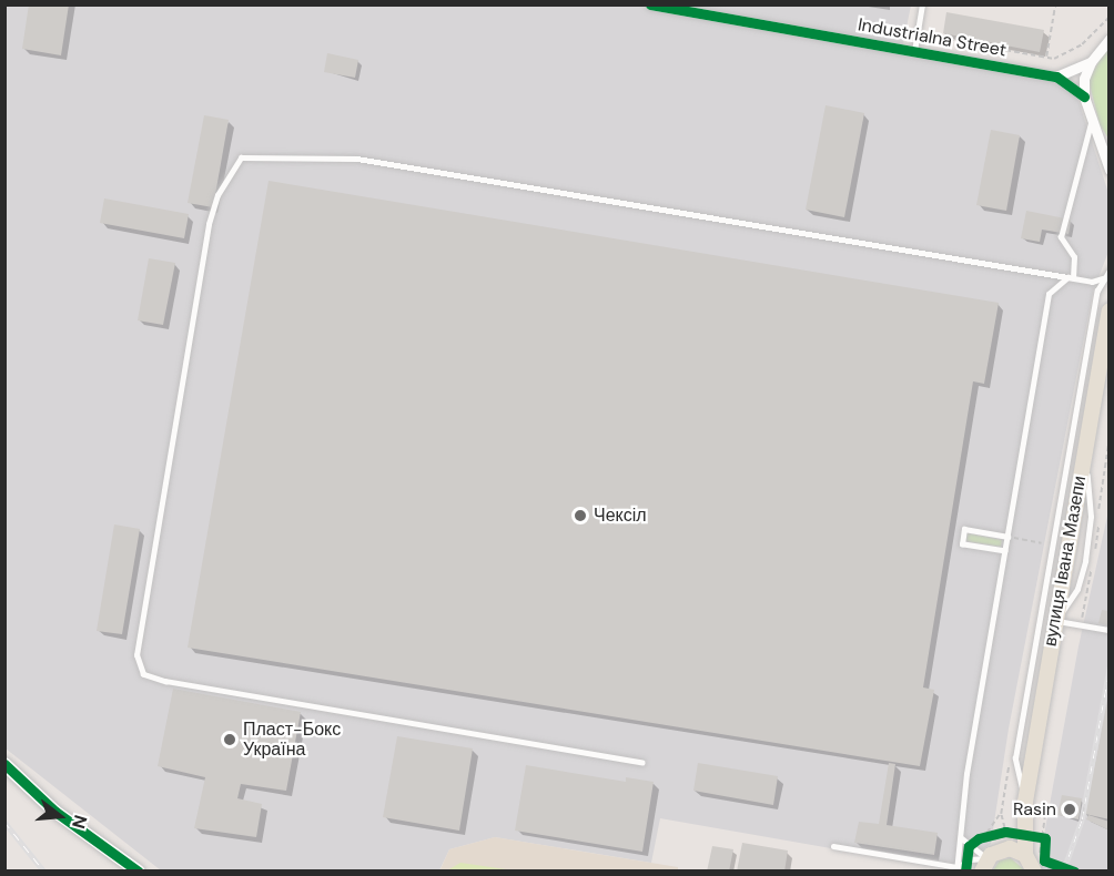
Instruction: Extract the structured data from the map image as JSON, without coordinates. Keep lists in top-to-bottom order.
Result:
{
  "streets": {
    "main road": ["вулиця Івана Мазепи"],
    "street": ["Industrialna Street"]
  },
  "places": ["Чексіл", "Пласт-Бокс Україна", "Rasin"],
  "north": "right"
}
